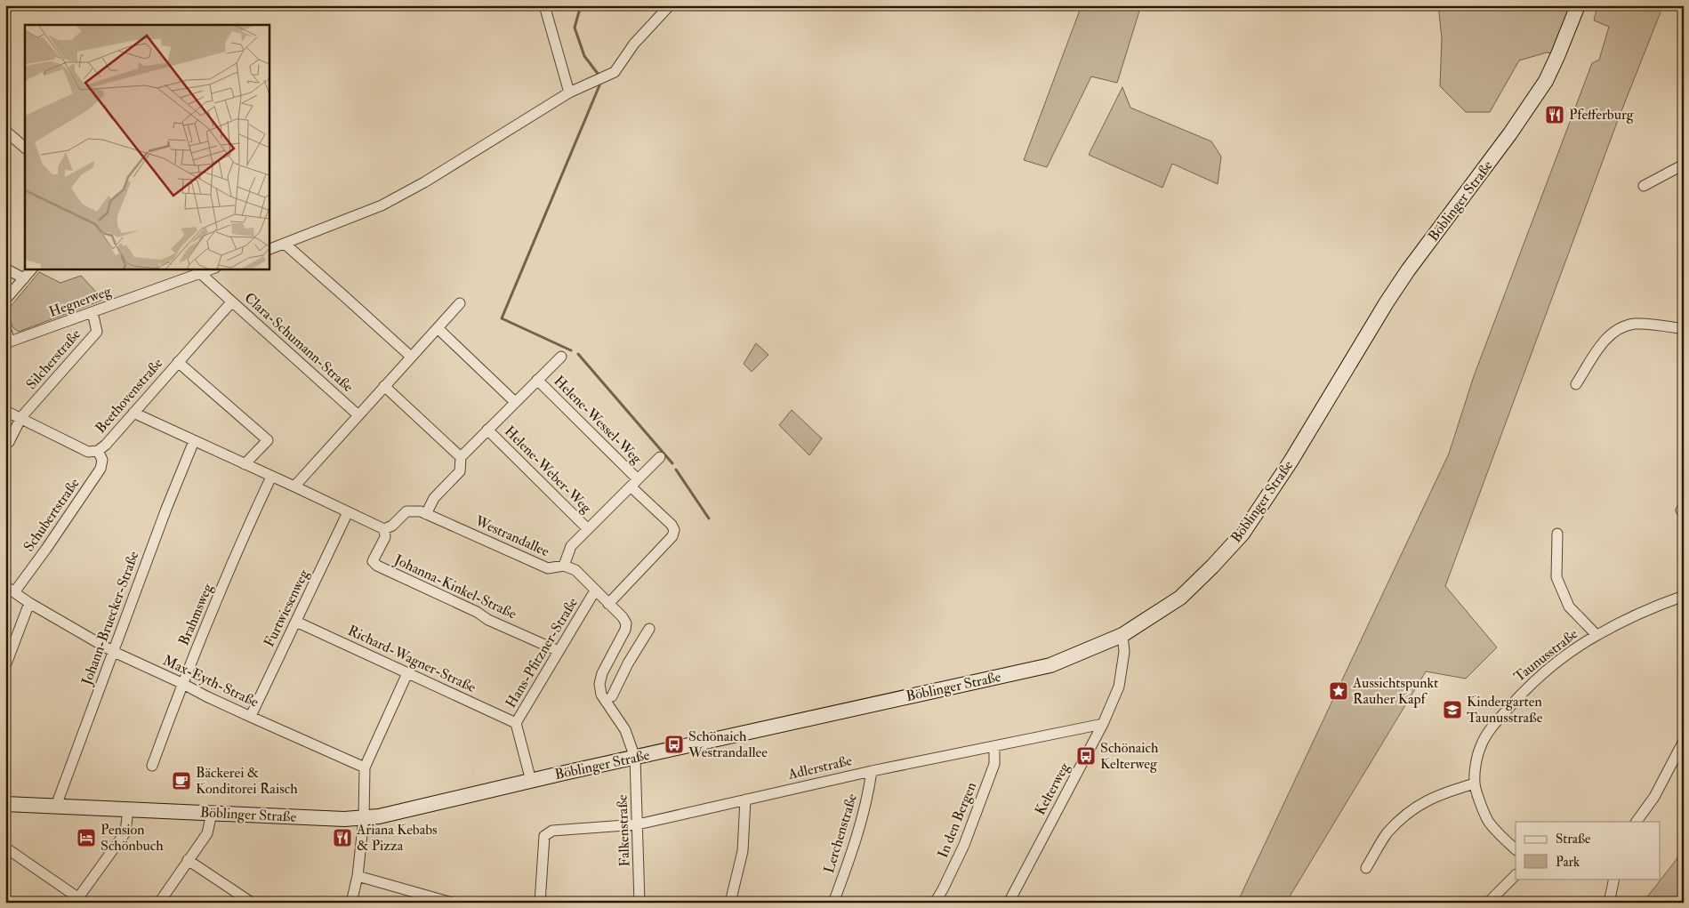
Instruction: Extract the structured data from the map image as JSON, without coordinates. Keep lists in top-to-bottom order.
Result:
{
  "streets": {
    "main road": ["Böblinger Straße"],
    "street": [
      "Hegnerweg",
      "Clara-Schumann-Straße",
      "Silcherstraße",
      "Beethovenstraße",
      "Helene-Wessel-Weg",
      "Helene-Weber-Weg",
      "Schubertstraße",
      "Westrandallee",
      "Johanna-Kinkel-Straße",
      "Furtwiesenweg",
      "Brahmsweg",
      "Johann-Bruecker-Straße",
      "Hans-Pfitzner-Straße",
      "Taunusstraße",
      "Richard-Wagner-Straße",
      "Max-Eyth-Straße",
      "Adlerstraße",
      "Kelterweg",
      "In den Bergen",
      "Falkenstraße",
      "Lerchenstraße"
    ]
  },
  "crossings": [
    ["Böblinger Straße", "Westrandallee"],
    ["Böblinger Straße", "Johann-Bruecker-Straße"],
    ["Böblinger Straße", "Hans-Pfitzner-Straße"],
    ["Böblinger Straße", "Kelterweg"],
    ["Böblinger Straße", "Falkenstraße"],
    ["Hegnerweg", "Clara-Schumann-Straße"],
    ["Hegnerweg", "Silcherstraße"],
    ["Clara-Schumann-Straße", "Beethovenstraße"],
    ["Silcherstraße", "Beethovenstraße"],
    ["Beethovenstraße", "Schubertstraße"],
    ["Helene-Wessel-Weg", "Westrandallee"],
    ["Schubertstraße", "Max-Eyth-Straße"],
    ["Westrandallee", "Johanna-Kinkel-Straße"],
    ["Westrandallee", "Hans-Pfitzner-Straße"],
    ["Westrandallee", "Falkenstraße"],
    ["Johanna-Kinkel-Straße", "Hans-Pfitzner-Straße"],
    ["Furtwiesenweg", "Richard-Wagner-Straße"],
    ["Furtwiesenweg", "Max-Eyth-Straße"],
    ["Brahmsweg", "Max-Eyth-Straße"],
    ["Johann-Bruecker-Straße", "Max-Eyth-Straße"],
    ["Hans-Pfitzner-Straße", "Richard-Wagner-Straße"],
    ["Adlerstraße", "Kelterweg"],
    ["Adlerstraße", "In den Bergen"],
    ["Adlerstraße", "Falkenstraße"],
    ["Adlerstraße", "Lerchenstraße"]
  ],
  "places": {
    "restaurant": ["Pfefferburg", "Ariana Kebabs & Pizza"],
    "place": ["Aussichtspunkt Rauher Kapf"],
    "school or university": ["Kindergarten Taunusstraße"],
    "bus stop": ["Schönaich Westrandallee", "Schönaich Kelterweg"],
    "cafe": ["Bäckerei & Konditorei Raisch"],
    "hotel": ["Pension Schönbuch"]
  },
  "legend": ["Straße", "Park"]
}
